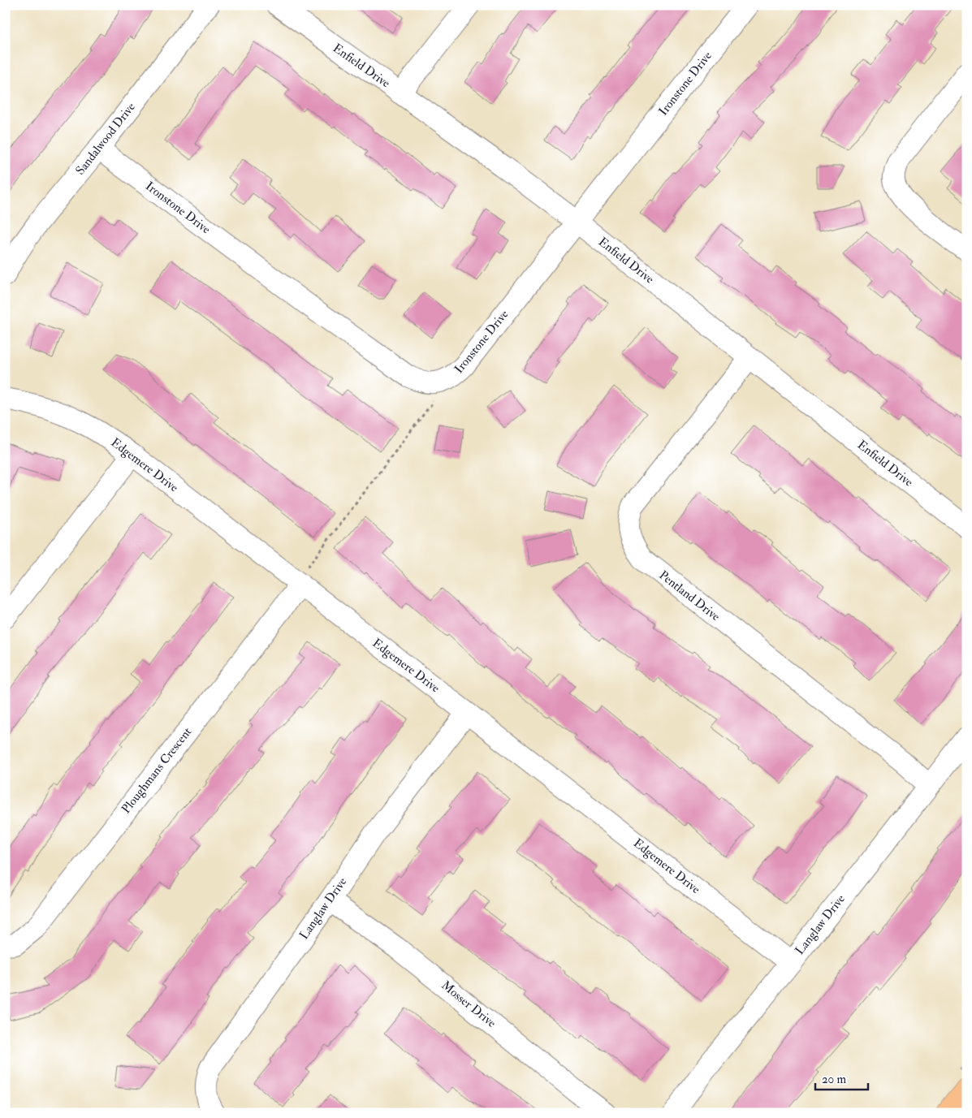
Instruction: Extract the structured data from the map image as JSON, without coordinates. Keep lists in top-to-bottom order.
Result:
{
  "streets": {
    "street": [
      "Enfield Drive",
      "Ironstone Drive",
      "Sandalwood Drive",
      "Edgemere Drive",
      "Pentland Drive",
      "Ploughmans Crescent",
      "Langlaw Drive",
      "Mosser Drive"
    ]
  },
  "crossings": [
    ["Enfield Drive", "Ironstone Drive"],
    ["Enfield Drive", "Pentland Drive"],
    ["Ironstone Drive", "Sandalwood Drive"],
    ["Edgemere Drive", "Ploughmans Crescent"],
    ["Edgemere Drive", "Langlaw Drive"],
    ["Pentland Drive", "Langlaw Drive"],
    ["Langlaw Drive", "Mosser Drive"]
  ],
  "scale_bar": "20 m"
}
